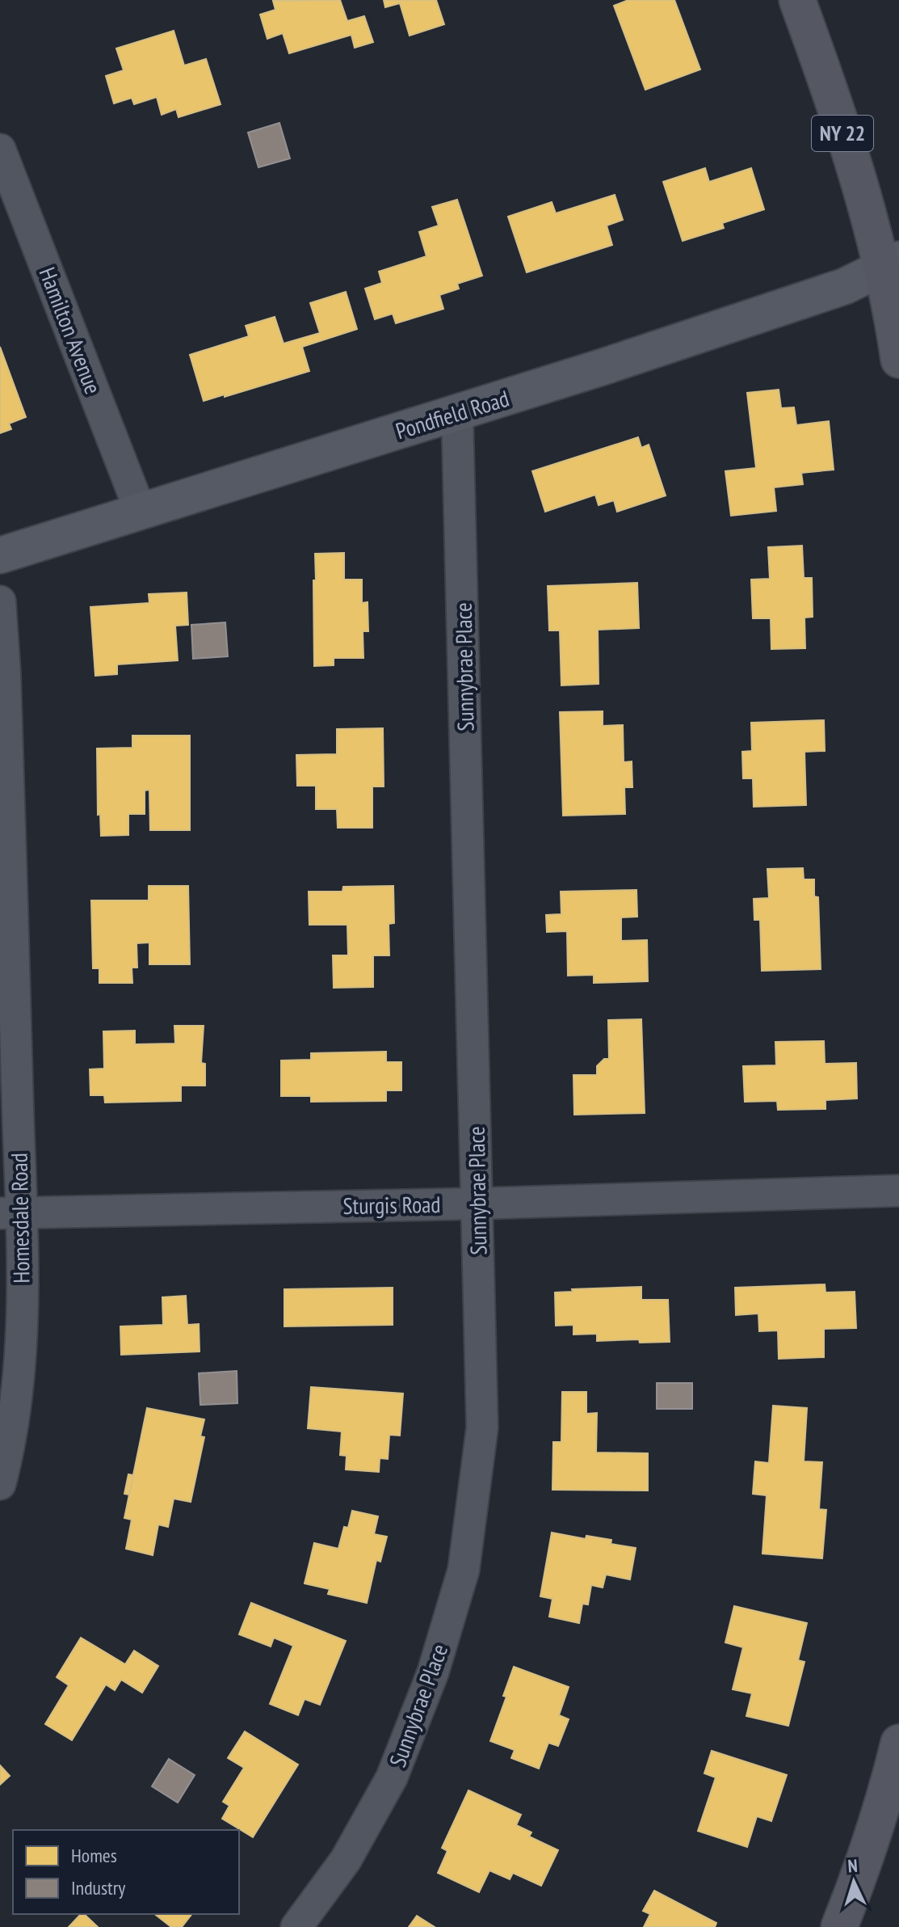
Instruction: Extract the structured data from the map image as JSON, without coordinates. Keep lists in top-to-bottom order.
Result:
{
  "streets": {
    "main road": ["NY 22"],
    "street": [
      "Hamilton Avenue",
      "Pondfield Road",
      "Sunnybrae Place",
      "Sturgis Road",
      "Homesdale Road"
    ]
  },
  "crossings": [
    ["NY 22", "Pondfield Road"],
    ["Hamilton Avenue", "Pondfield Road"],
    ["Pondfield Road", "Sunnybrae Place"],
    ["Sunnybrae Place", "Sturgis Road"],
    ["Sturgis Road", "Homesdale Road"]
  ],
  "legend": ["Homes", "Industry"],
  "north": "top"
}
